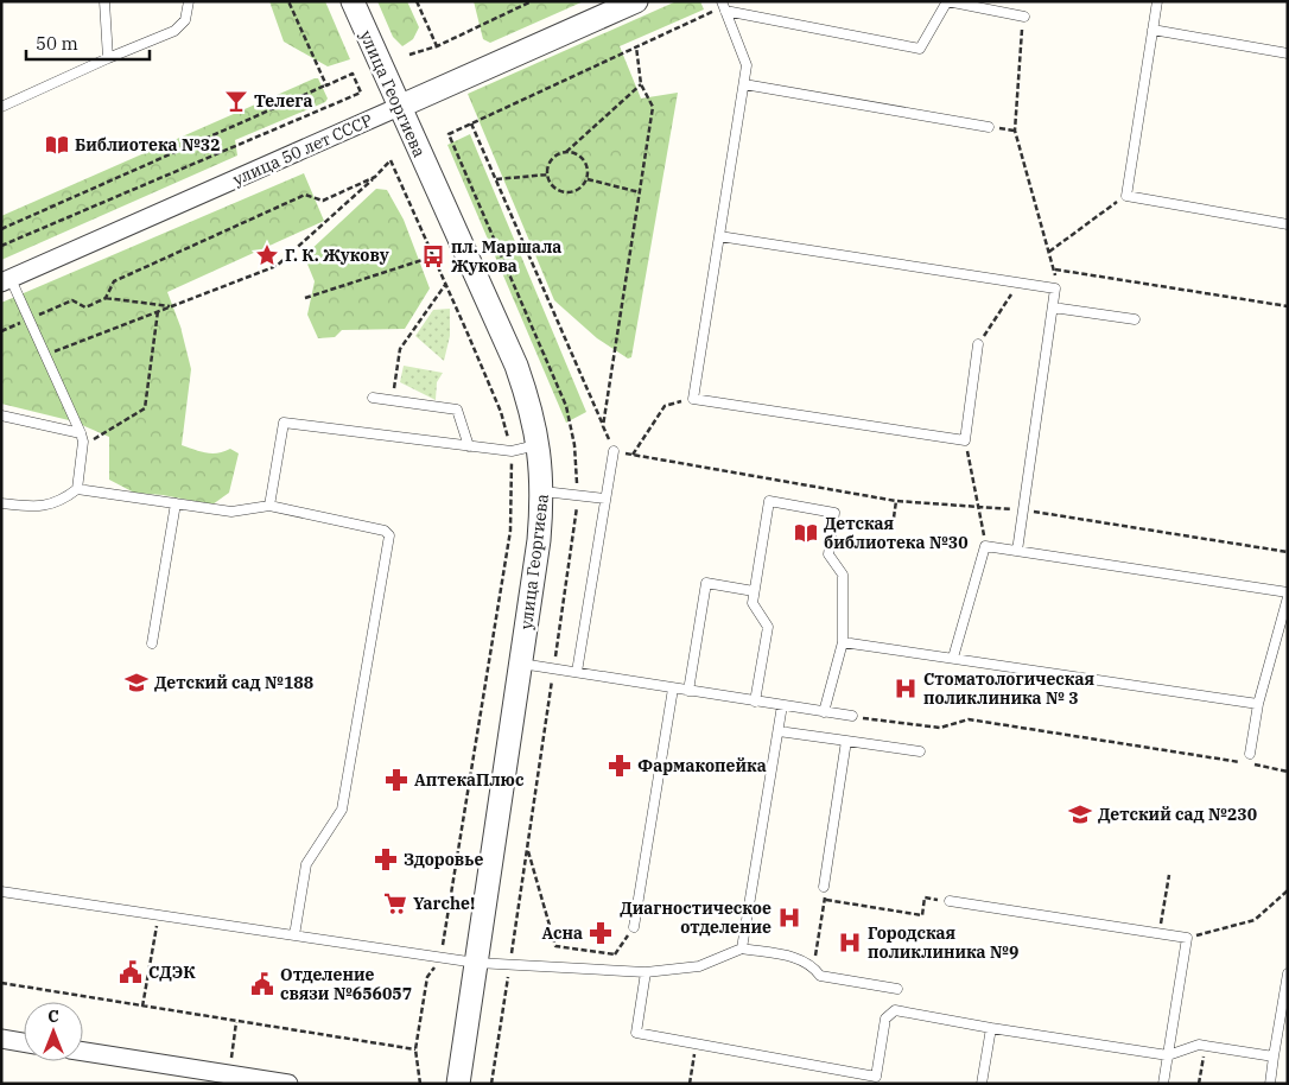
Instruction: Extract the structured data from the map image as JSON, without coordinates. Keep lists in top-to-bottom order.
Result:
{
  "streets": {
    "street": ["улица Георгиева", "улица 50 лет СССР"]
  },
  "crossings": [
    ["улица Георгиева", "улица 50 лет СССР"]
  ],
  "places": {
    "bar": ["Телега"],
    "library": ["Библиотека №32", "Детская библиотека №30"],
    "place": ["Г. К. Жукову"],
    "bus stop": ["пл. Маршала Жукова"],
    "school or university": ["Детский сад №188", "Детский сад №230"],
    "hospital": ["Стоматологическая поликлиника № 3", "Диагностическое отделение", "Городская поликлиника №9"],
    "pharmacy": [
      "Фармакопейка",
      "АптекаПлюс",
      "Здоровье",
      "Асна"
    ],
    "supermarket": ["Yarche!"],
    "public building": ["СДЭК", "Отделение связи №656057"]
  },
  "scale_bar": "50 m",
  "north": "top"
}
